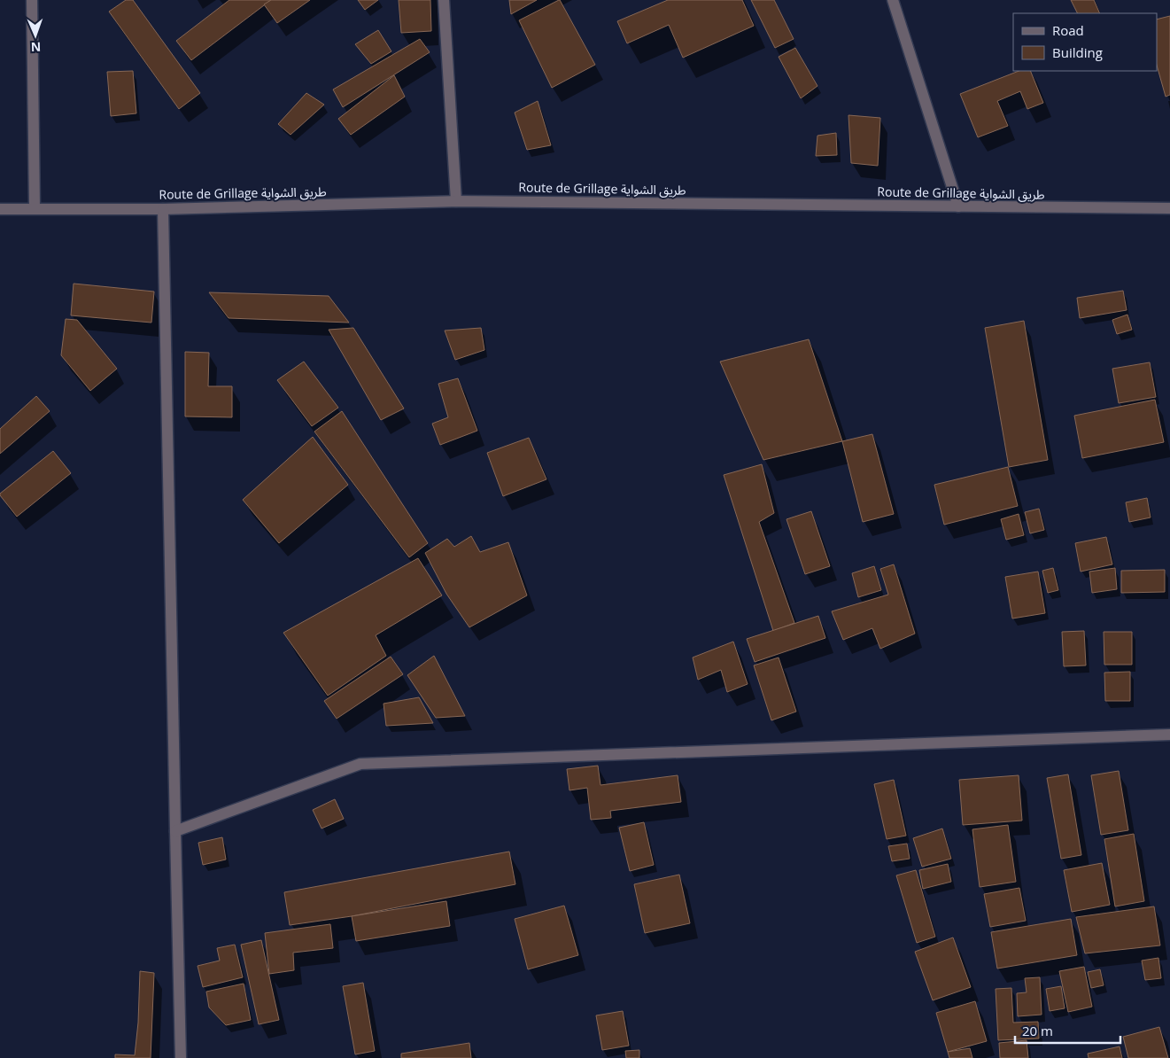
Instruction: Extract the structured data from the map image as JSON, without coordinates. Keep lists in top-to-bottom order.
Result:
{
  "streets": {
    "street": ["Route de Grillage طريق الشواية"]
  },
  "legend": ["Road", "Building"],
  "scale_bar": "20 m",
  "north": "bottom"
}
